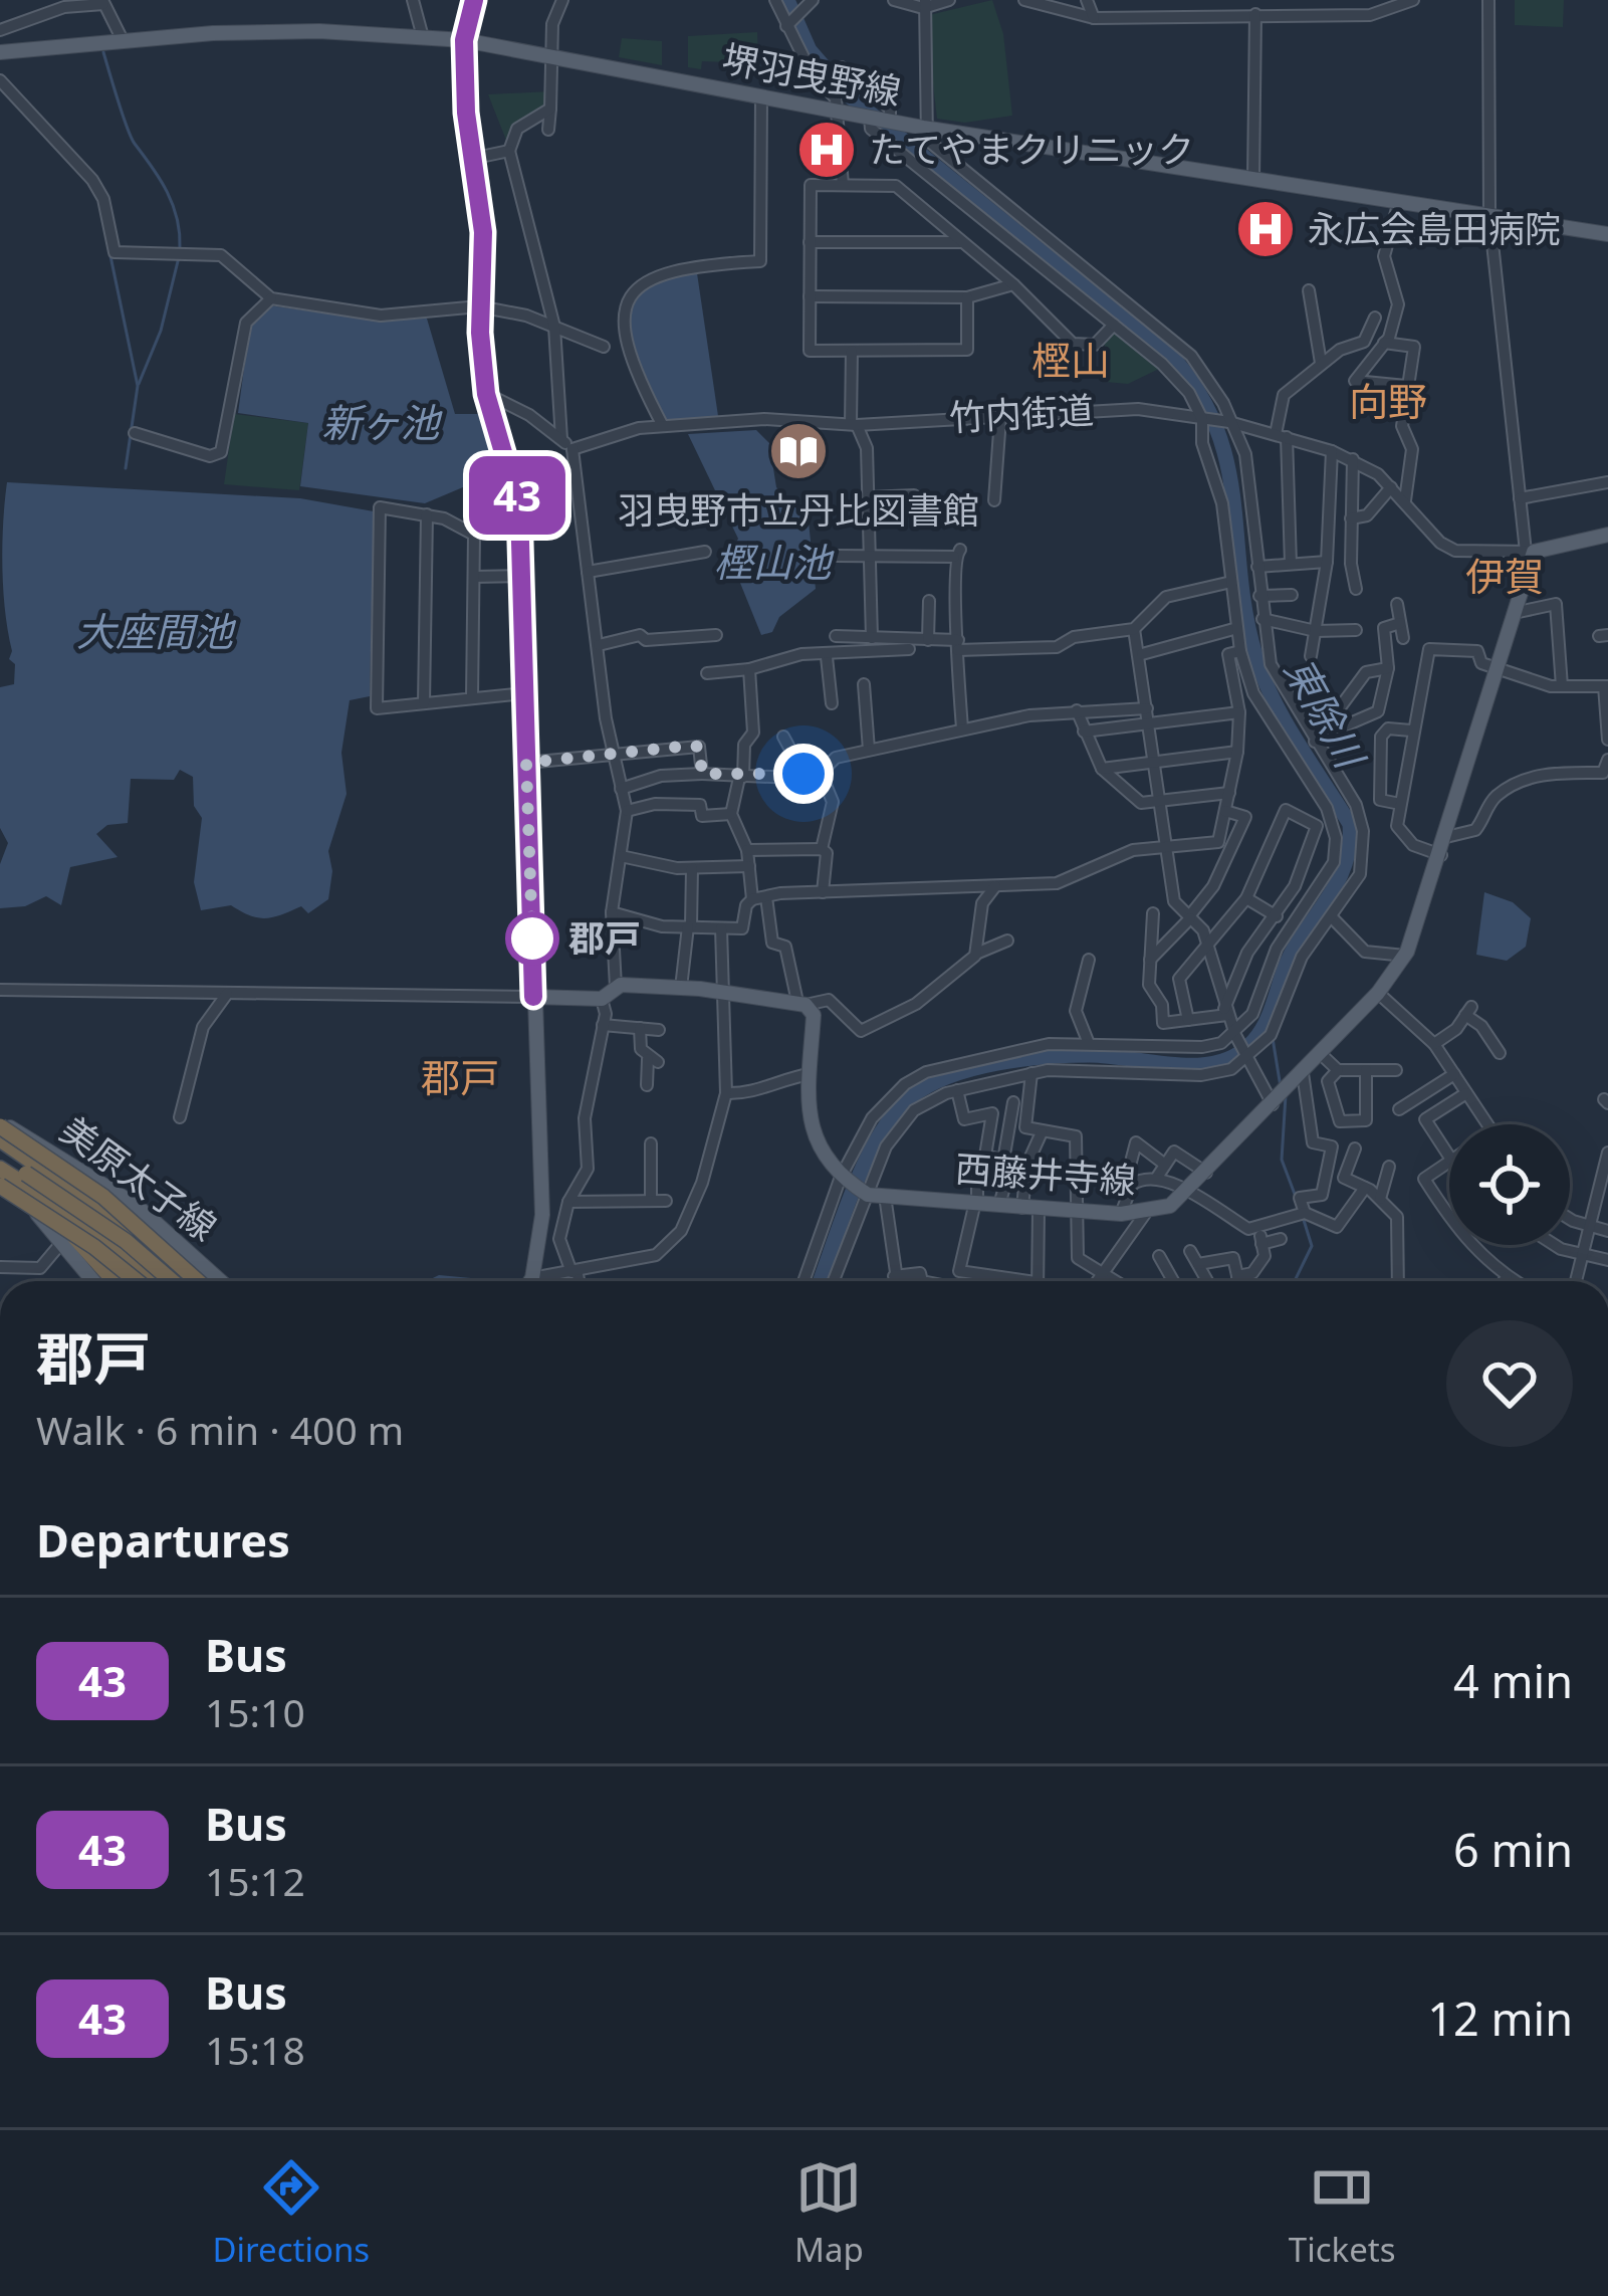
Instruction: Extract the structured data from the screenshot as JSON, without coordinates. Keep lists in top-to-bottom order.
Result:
{
  "streets": {
    "main road": ["堺羽曳野線", "西藤井寺線", "美原太子線"],
    "street": ["竹内街道"]
  },
  "crossings": [
    ["竹内街道", "西藤井寺線"]
  ],
  "districts": [
    "樫山",
    "向野",
    "伊賀",
    "郡戸"
  ],
  "water": [
    "新ヶ池",
    "樫山池",
    "大座間池",
    "東除川"
  ],
  "places": {
    "hospital": ["たてやまクリニック", "永広会島田病院"],
    "library": ["羽曳野市立丹比図書館"],
    "other": ["郡戸"]
  },
  "lines": ["bus line 43"],
  "page": {
    "on_map": "43",
    "heading": [
      ["郡戸", "Walk · 6 min · 400 m"],
      "Departures"
    ],
    "list": [
      {
        "mark": "43",
        "name": "Bus",
        "note": "15:10",
        "value": "4 min"
      },
      {
        "mark": "43",
        "name": "Bus",
        "note": "15:12",
        "value": "6 min"
      },
      {
        "mark": "43",
        "name": "Bus",
        "note": "15:18",
        "value": "12 min"
      }
    ],
    "tabs": ["Directions", "Map", "Tickets"]
  }
}
